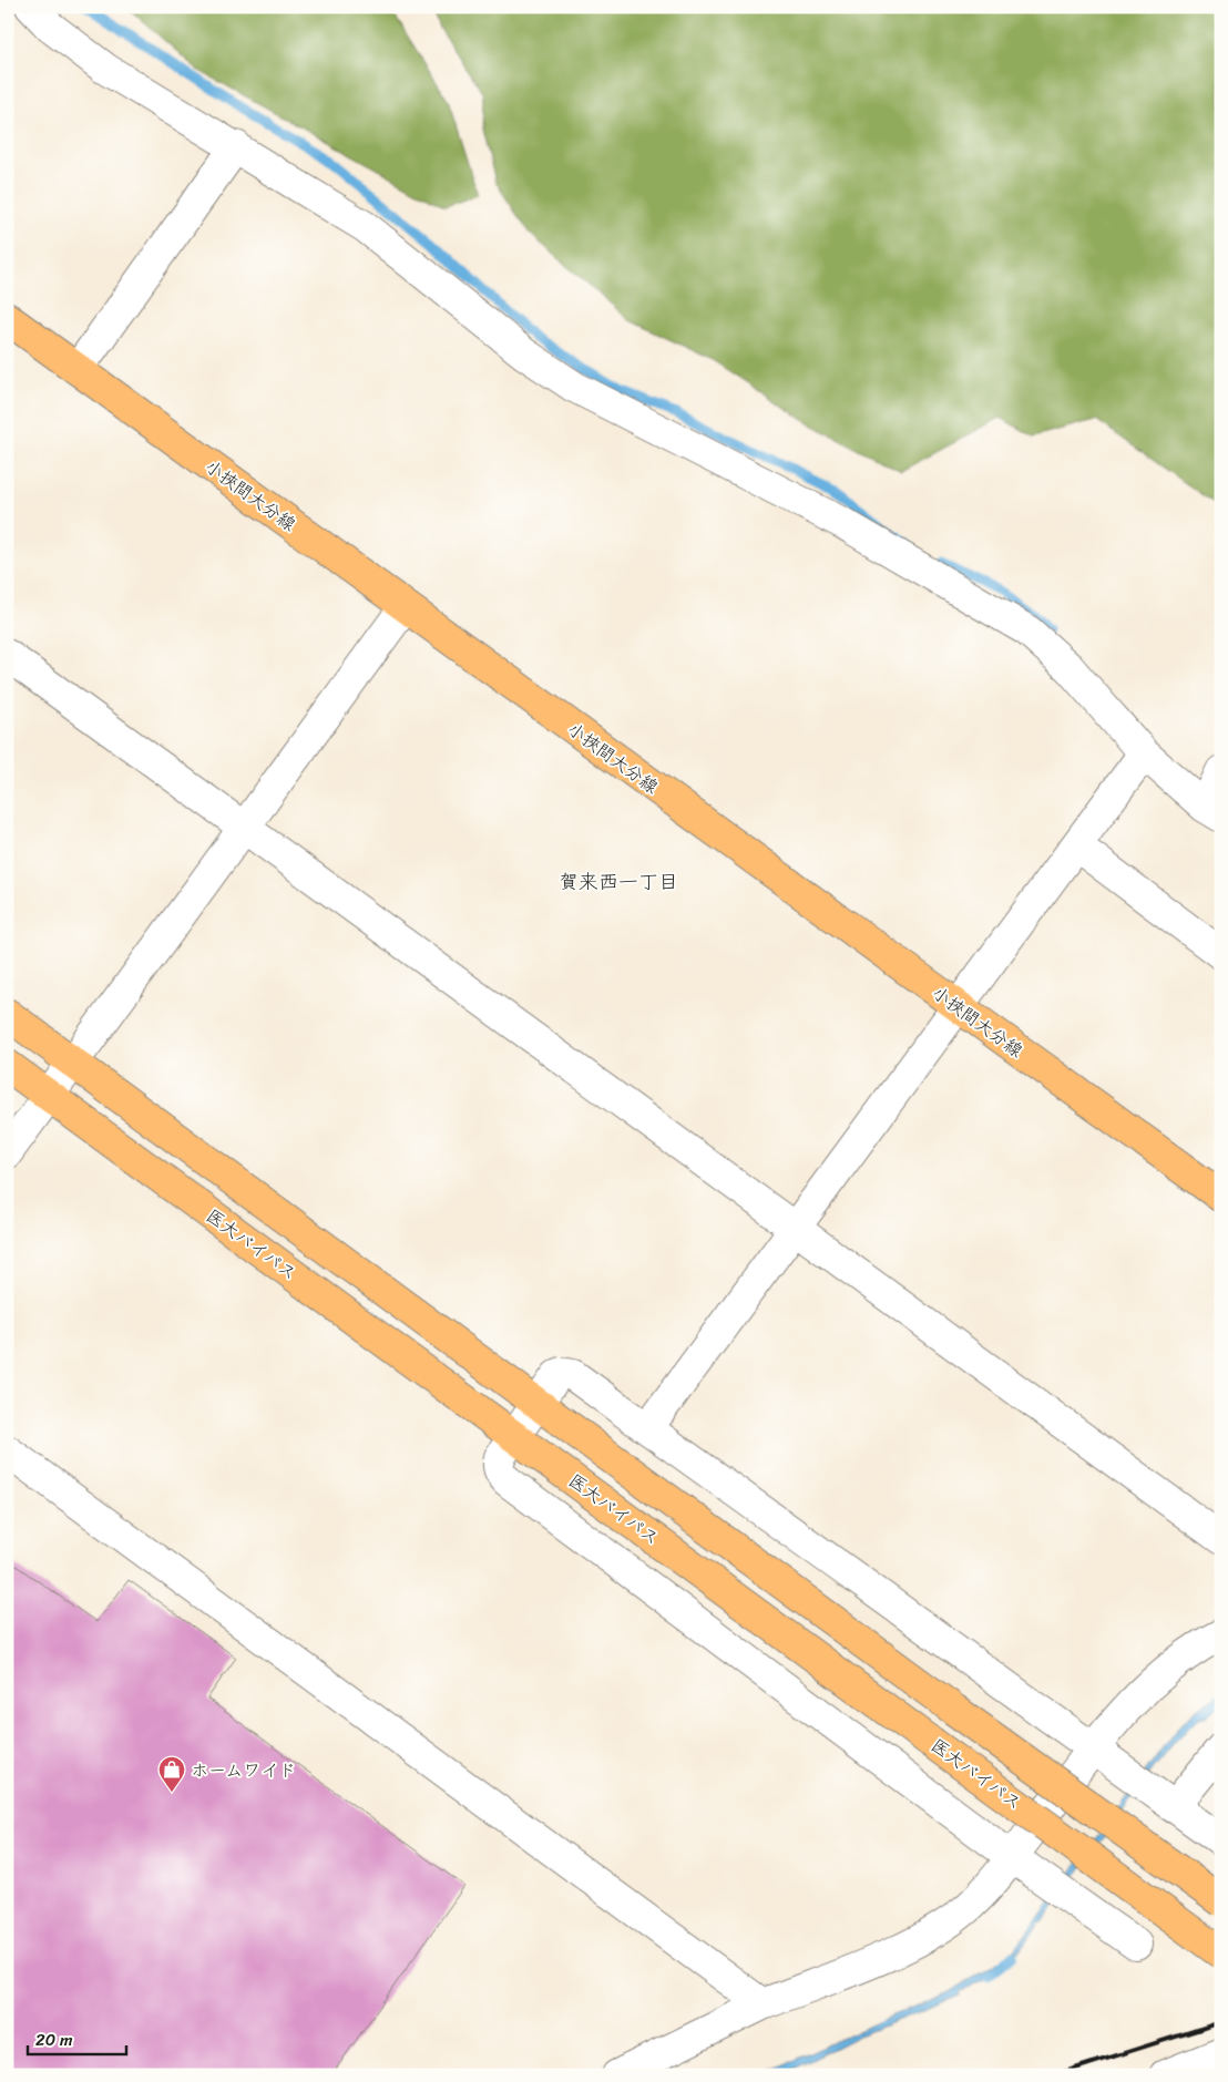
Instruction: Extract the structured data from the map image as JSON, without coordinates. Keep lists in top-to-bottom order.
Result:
{
  "streets": {
    "main road": ["小挾間大分線", "医大バイパス"]
  },
  "districts": ["賀来西一丁目"],
  "places": {
    "shop": ["ホームワイド"]
  },
  "scale_bar": "20 m"
}
